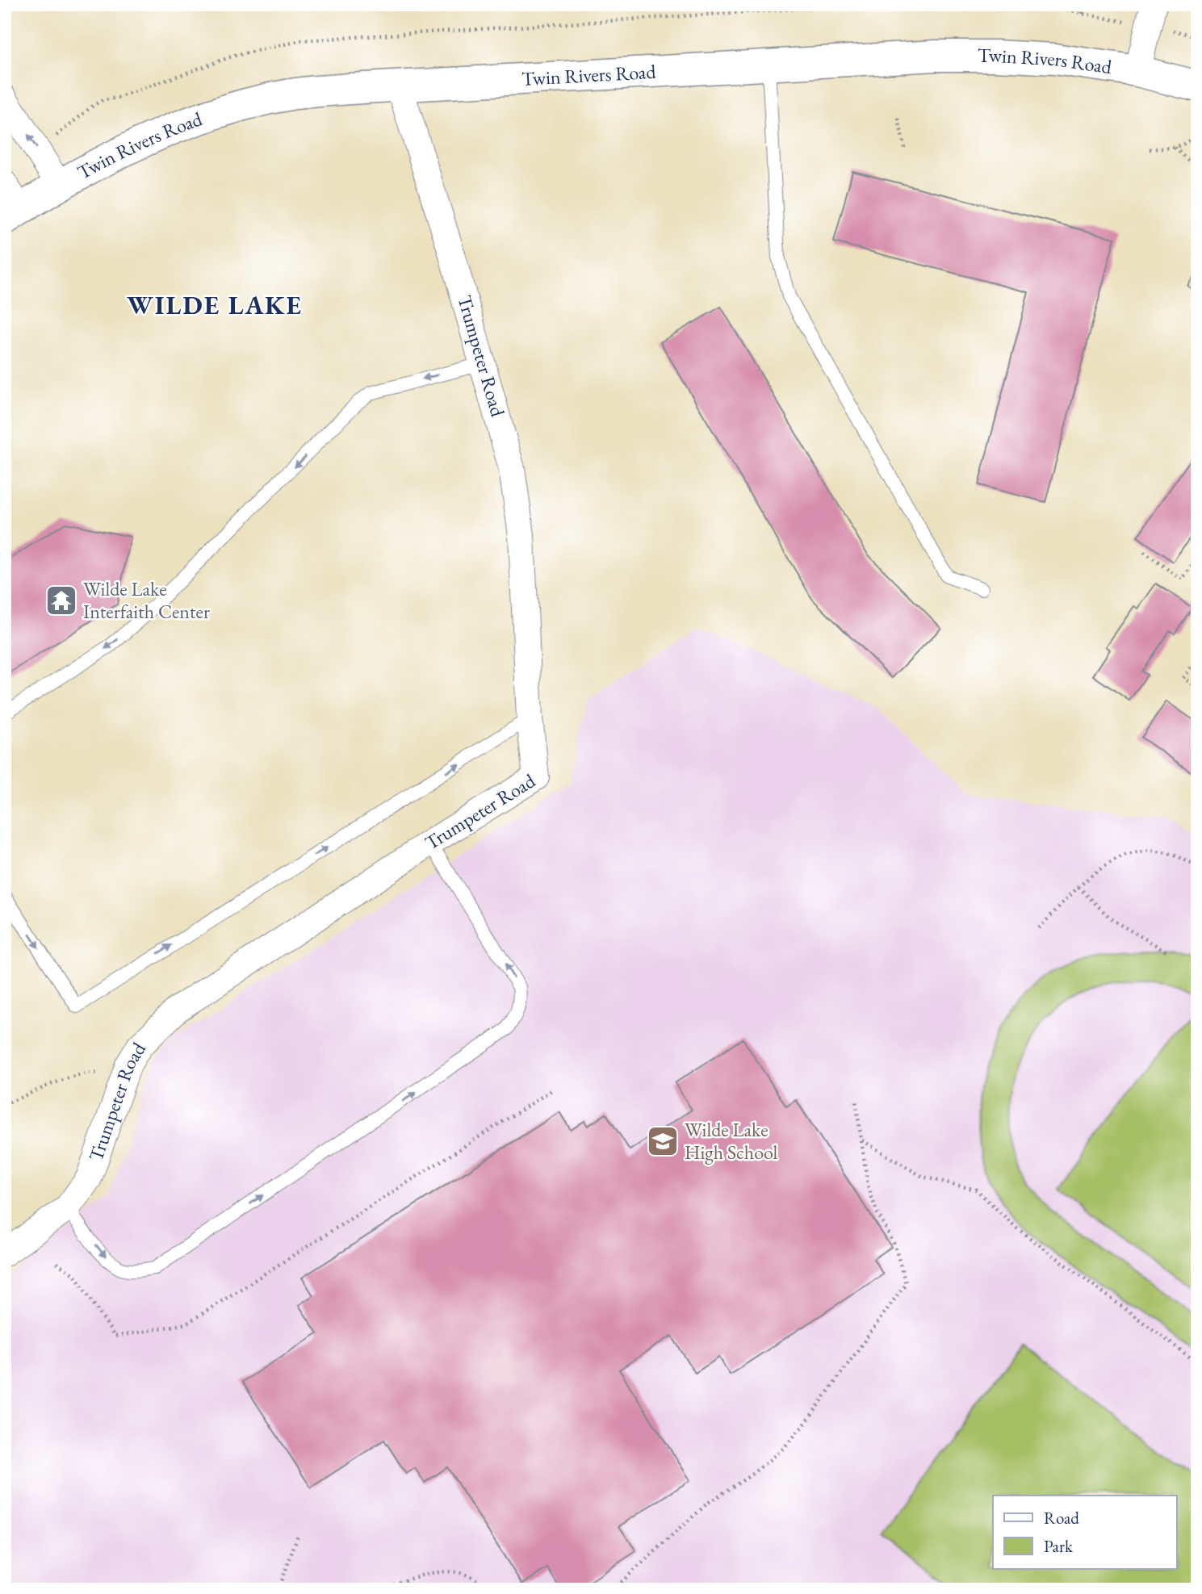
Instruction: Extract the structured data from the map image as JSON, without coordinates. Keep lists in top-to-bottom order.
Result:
{
  "streets": {
    "street": ["Twin Rivers Road", "Trumpeter Road"]
  },
  "crossings": [
    ["Twin Rivers Road", "Trumpeter Road"]
  ],
  "districts": ["WILDE LAKE"],
  "places": {
    "temple": ["Wilde Lake Interfaith Center"],
    "school or university": ["Wilde Lake High School"]
  },
  "legend": ["Road", "Park"]
}
